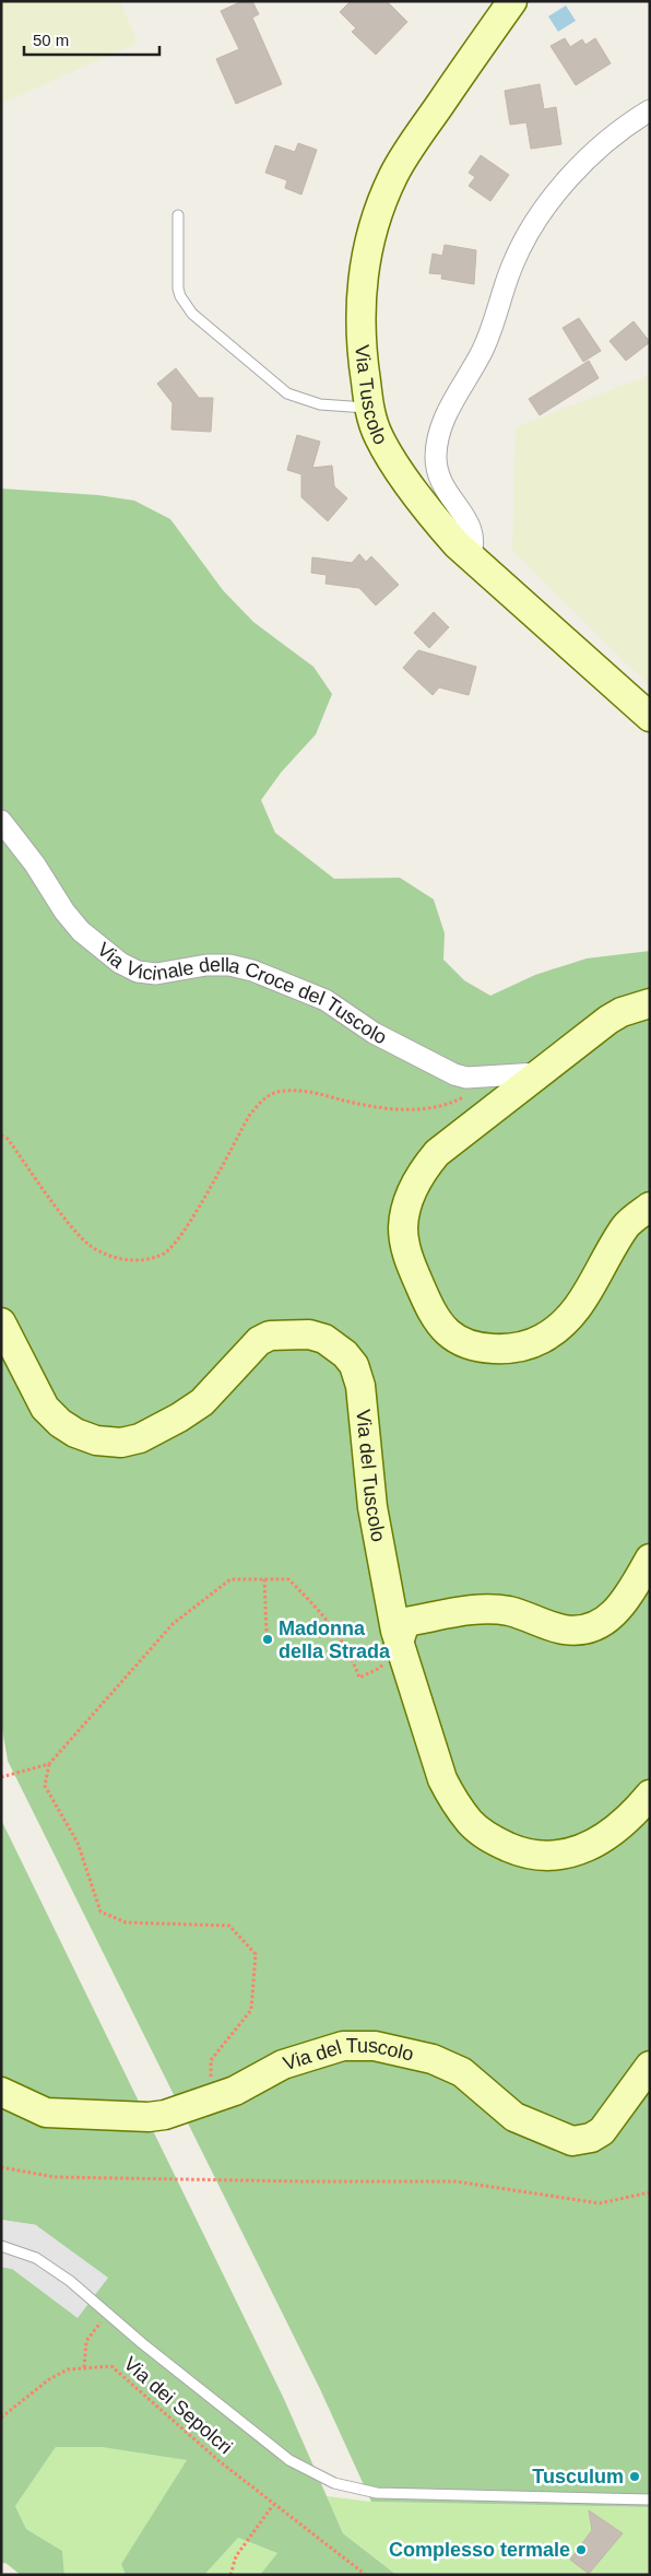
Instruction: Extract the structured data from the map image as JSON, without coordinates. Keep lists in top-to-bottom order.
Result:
{
  "streets": {
    "street": ["Via Tuscolo", "Via Vicinale della Croce del Tuscolo", "Via del Tuscolo"],
    "path": ["Via dei Sepolcri"]
  },
  "places": ["Madonna della Strada", "Tusculum", "Complesso termale"],
  "scale_bar": "50 m"
}
